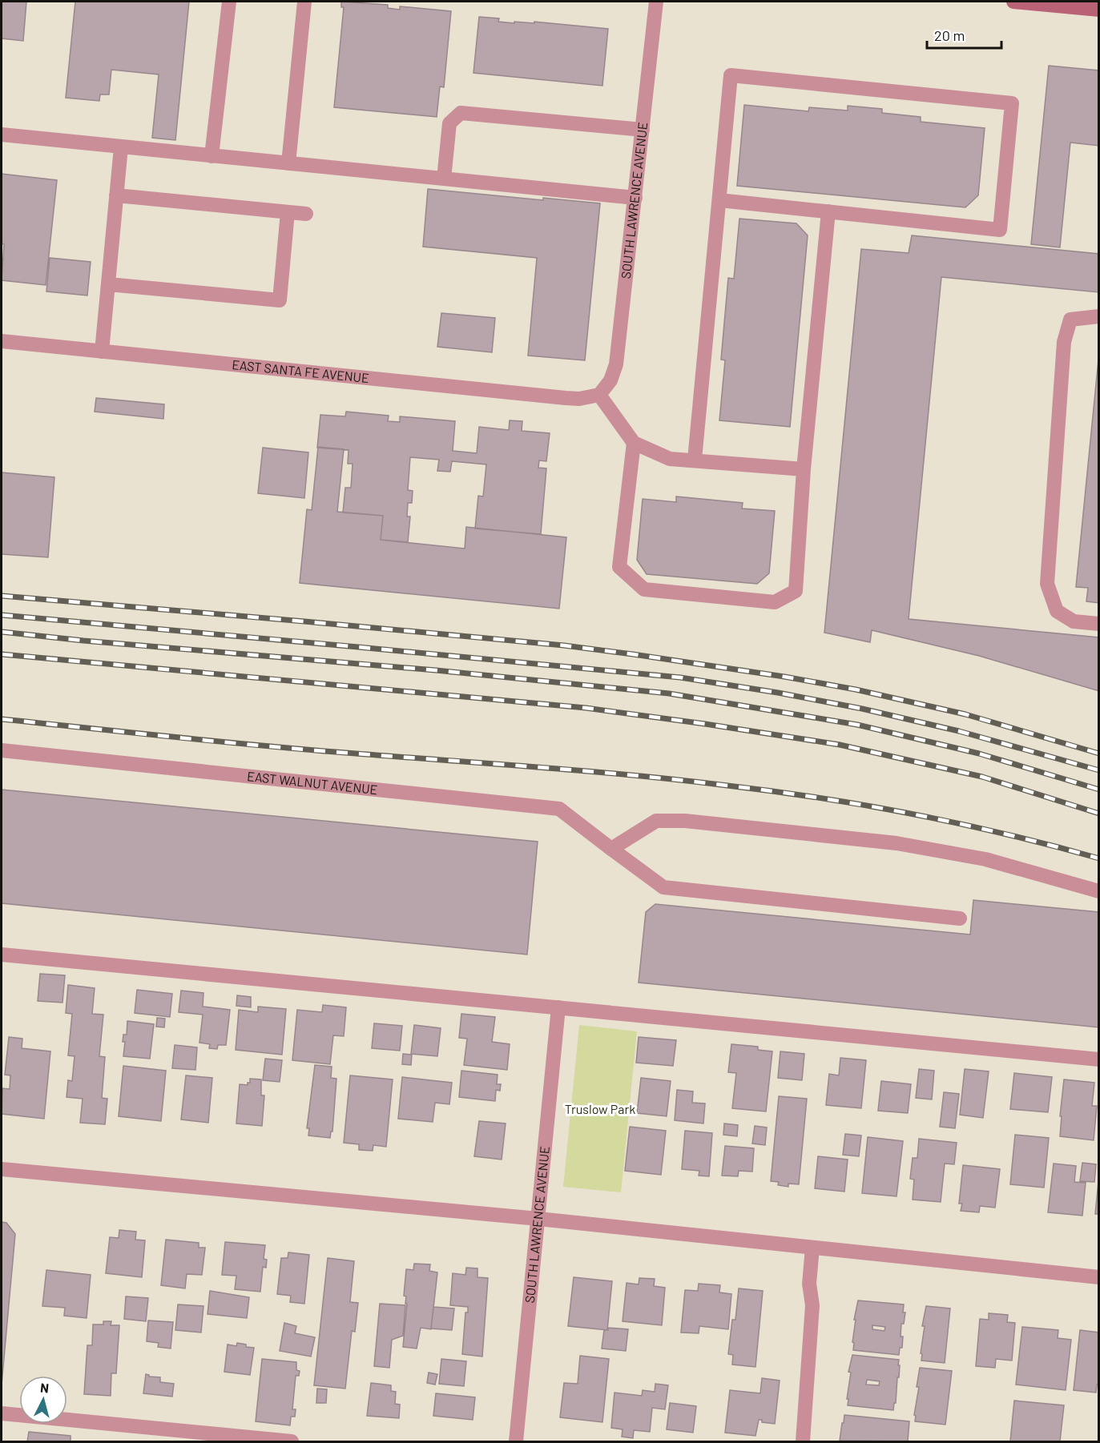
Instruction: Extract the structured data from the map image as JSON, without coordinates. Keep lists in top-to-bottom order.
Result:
{
  "streets": {
    "street": ["SOUTH LAWRENCE AVENUE", "EAST SANTA FE AVENUE", "EAST WALNUT AVENUE"]
  },
  "crossings": [
    ["SOUTH LAWRENCE AVENUE", "EAST SANTA FE AVENUE"]
  ],
  "parks": ["Truslow Park"],
  "scale_bar": "20 m",
  "north": "top"
}
